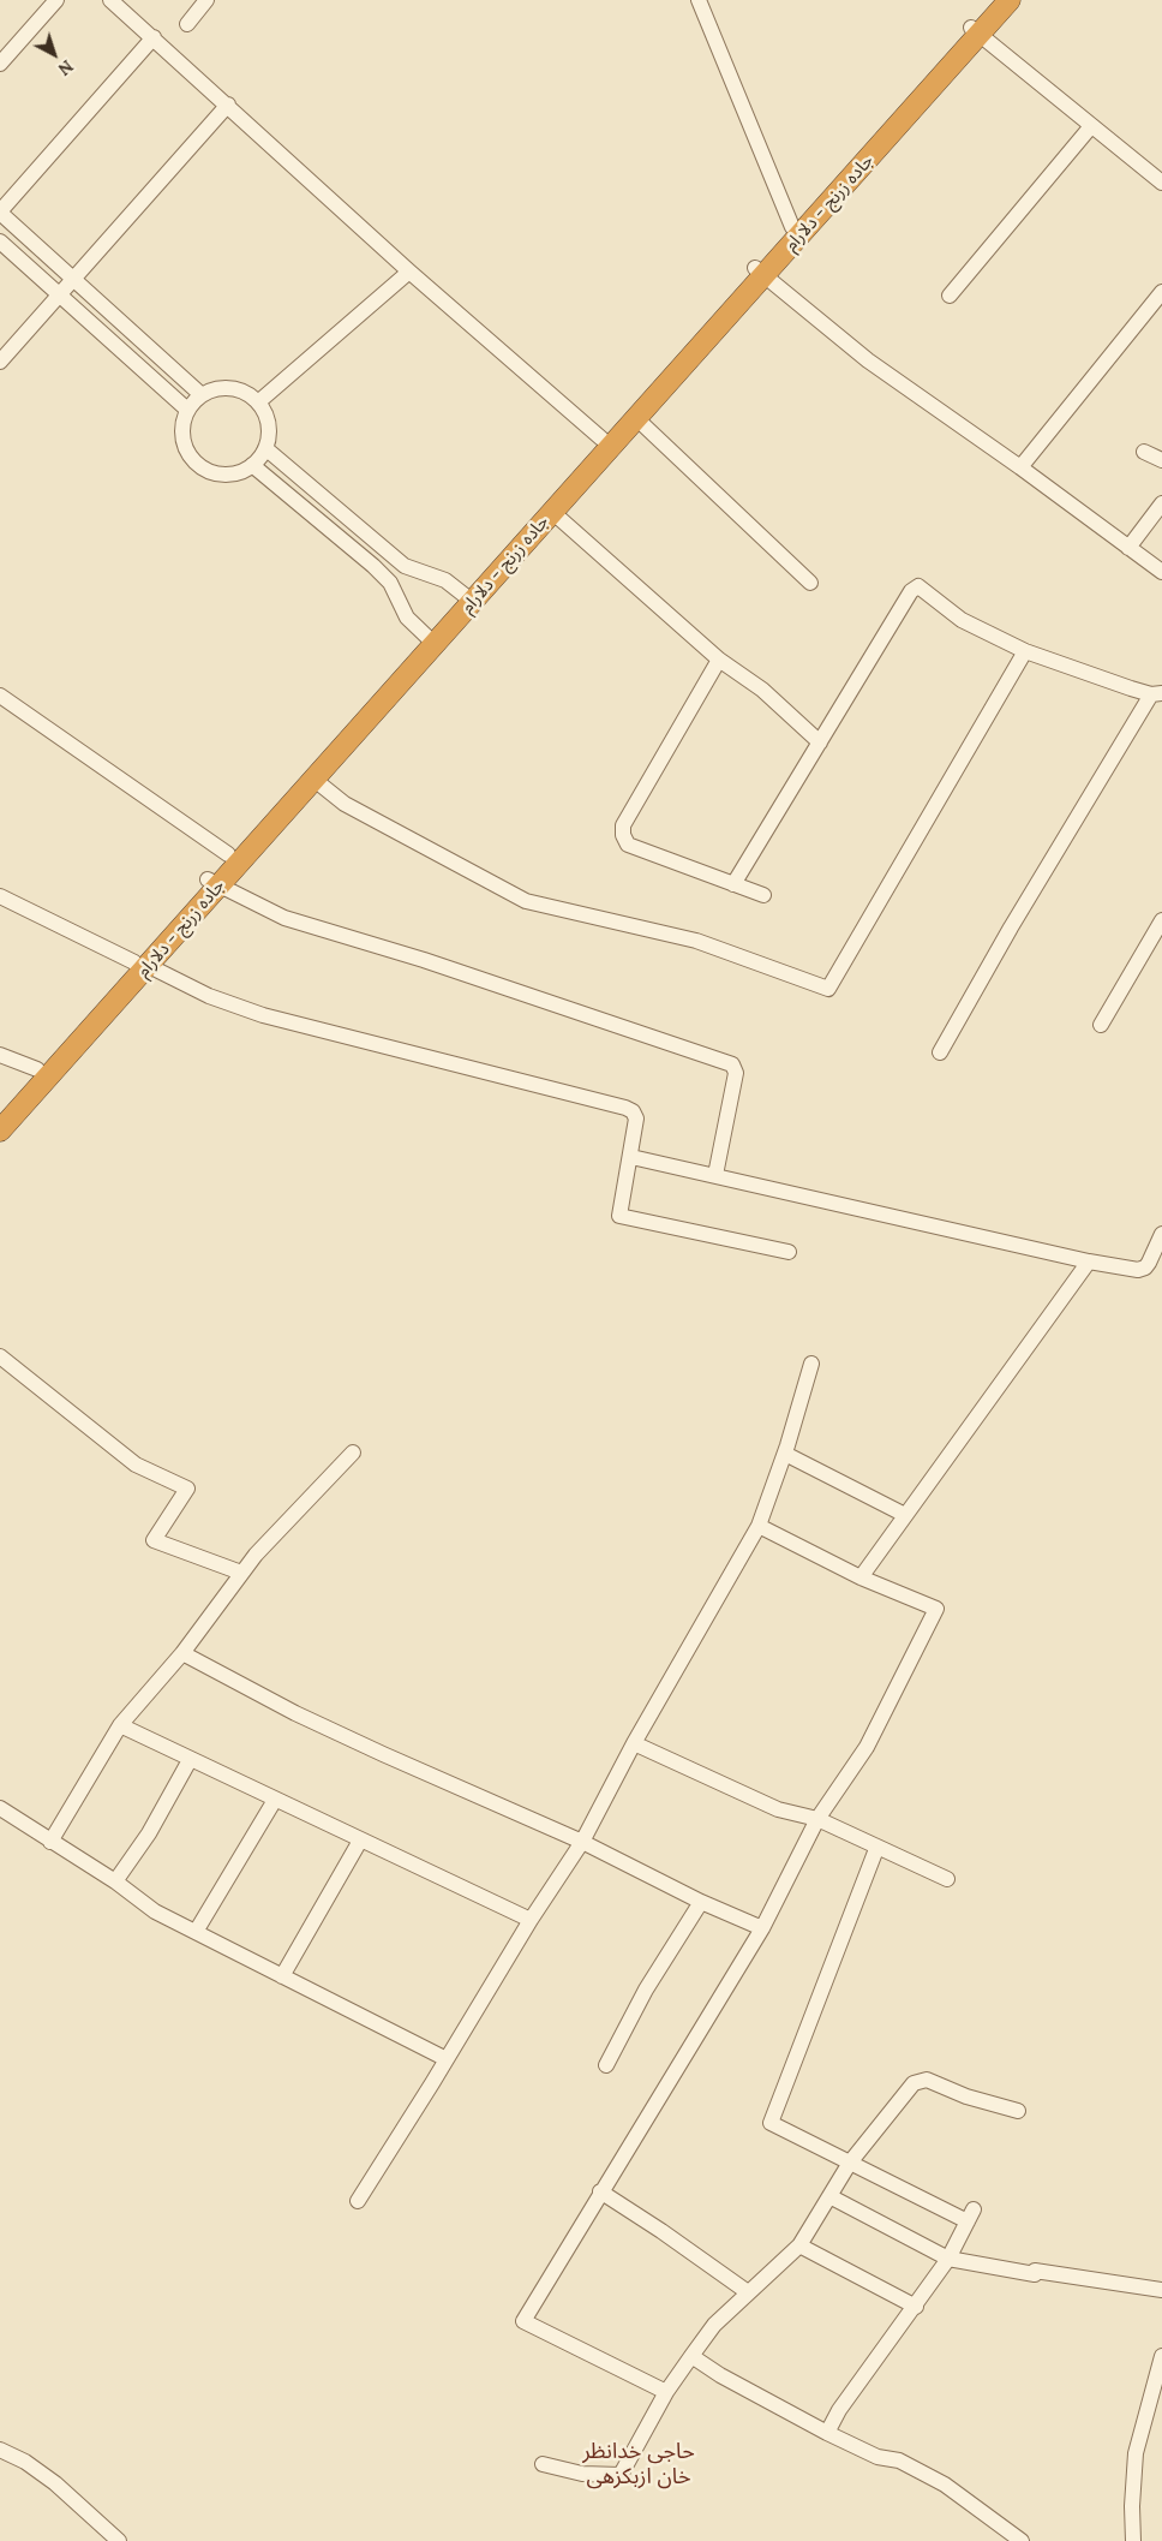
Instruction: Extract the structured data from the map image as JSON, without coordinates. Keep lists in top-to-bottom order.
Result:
{
  "streets": {
    "highway": ["جاده زرنج - دلارام"]
  },
  "districts": ["حاجی خدانظر خان ازبکزهی"],
  "north": "bottom right"
}
